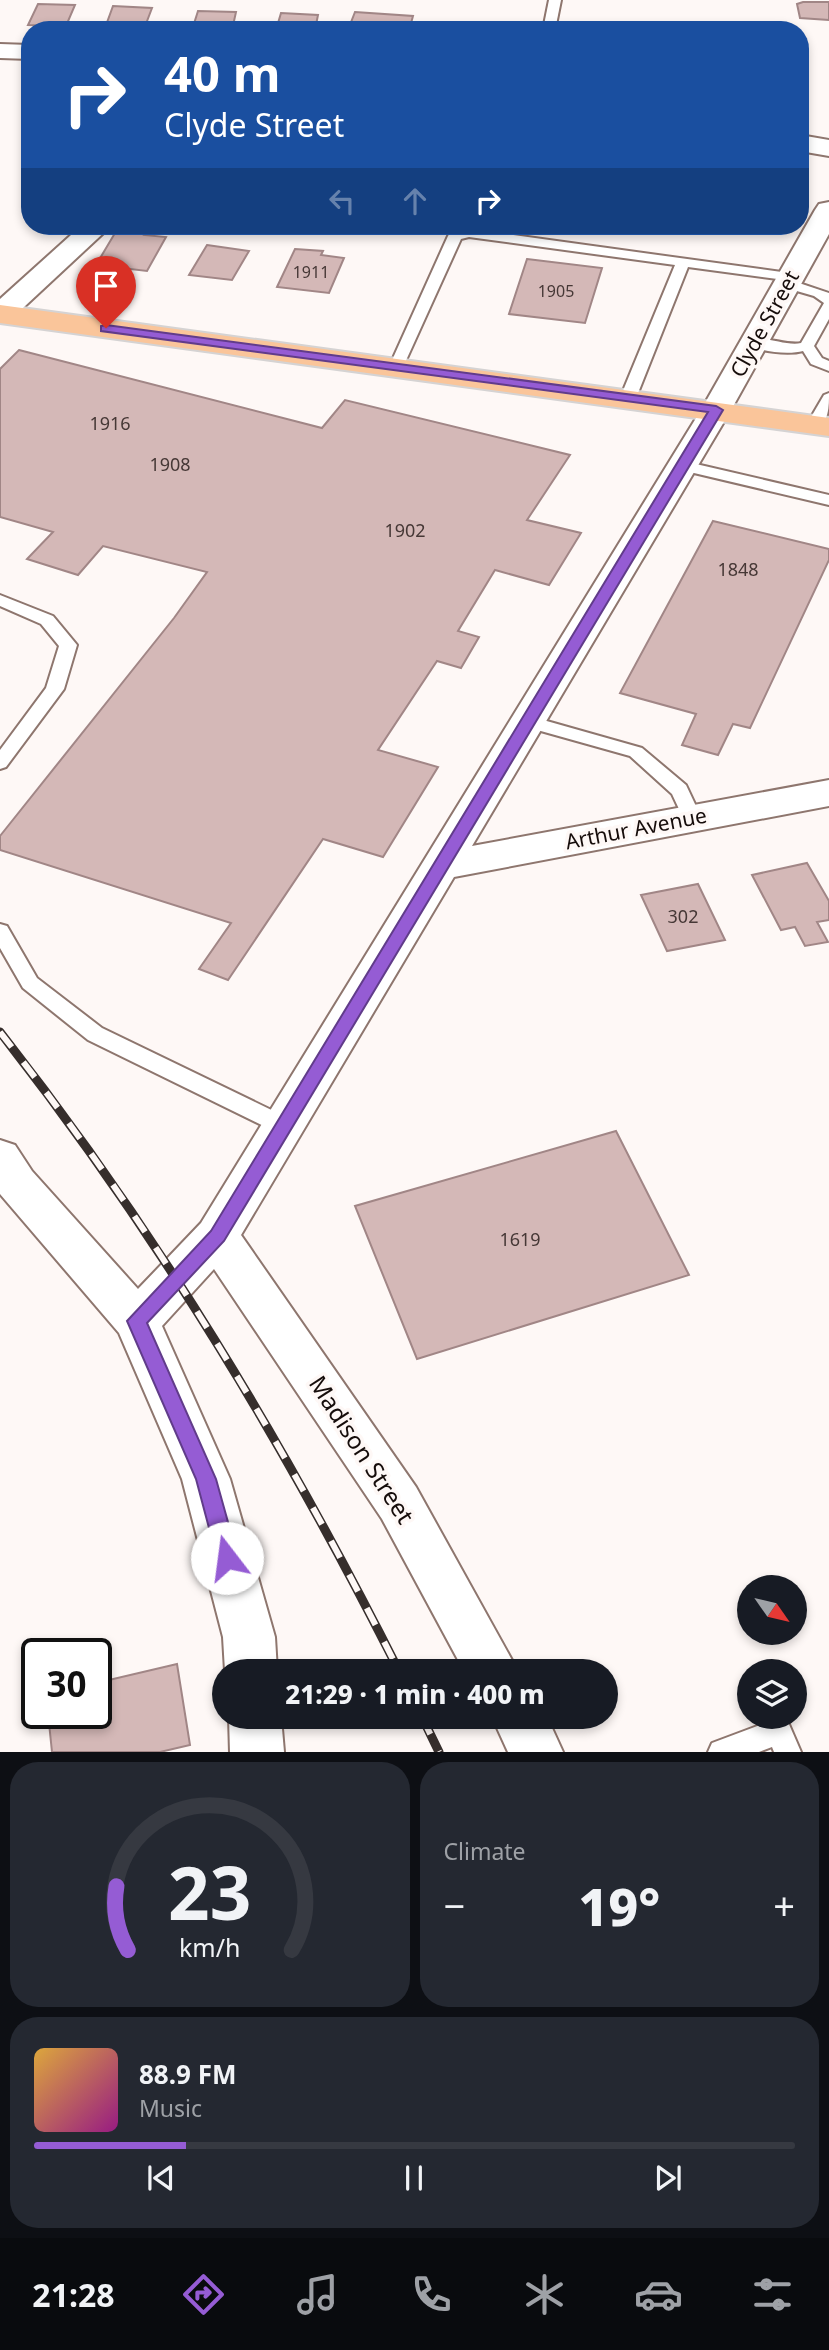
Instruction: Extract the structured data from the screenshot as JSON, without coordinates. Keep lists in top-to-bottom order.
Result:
{
  "streets": {
    "street": ["Clyde Street", "Arthur Avenue", "Madison Street"]
  },
  "crossings": [
    ["Clyde Street", "Arthur Avenue"],
    ["Clyde Street", "Madison Street"]
  ],
  "house_numbers": [
    "1911",
    "1905",
    "1916",
    "1908",
    "1902",
    "1848",
    "302",
    "1619"
  ],
  "north": "bottom right",
  "page": {
    "turn": ["40 m", "Clyde Street"],
    "limit": "30",
    "trip": "21:29 · 1 min · 400 m",
    "tile": "Climate",
    "heat": ["−", "19°", "+"],
    "song": ["88.9 FM", "Music"],
    "tabs": "21:28",
    "gauge": ["23", "km/h"]
  }
}
